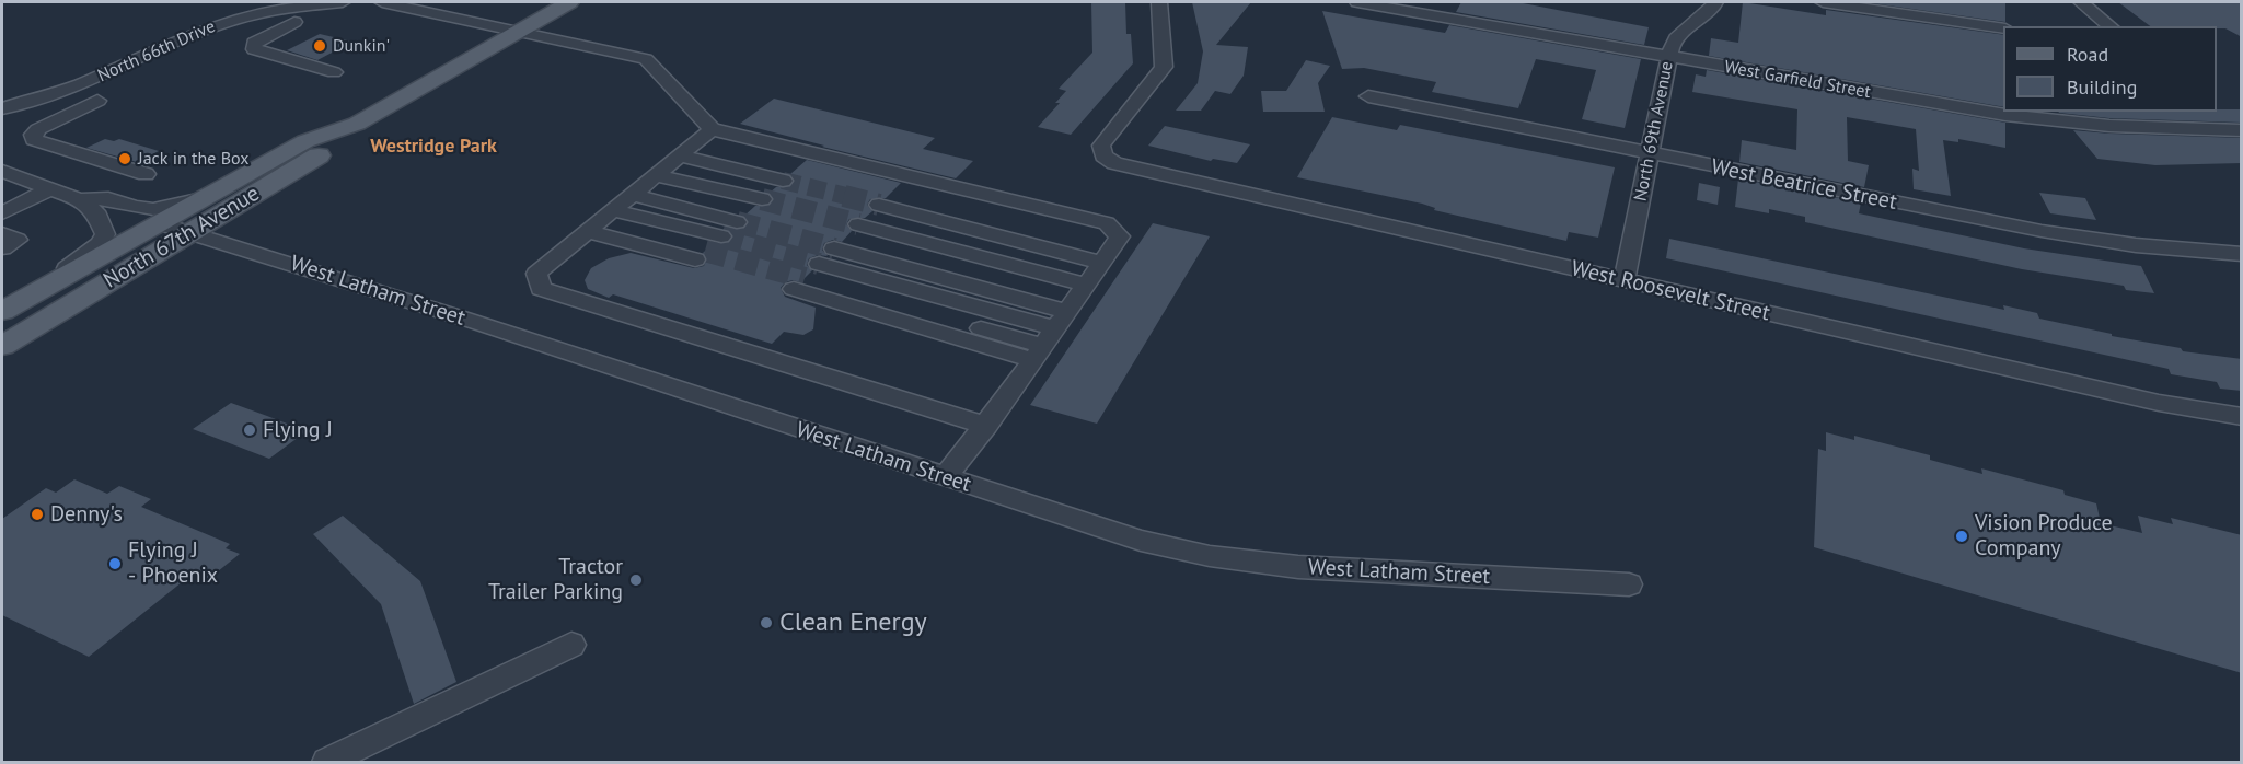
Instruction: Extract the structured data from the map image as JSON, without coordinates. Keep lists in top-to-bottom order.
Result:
{
  "streets": {
    "main road": ["North 67th Avenue"],
    "street": [
      "North 66th Drive",
      "West Garfield Street",
      "North 69th Avenue",
      "West Beatrice Street",
      "West Latham Street",
      "West Roosevelt Street"
    ]
  },
  "crossings": [
    ["West Garfield Street", "North 69th Avenue"],
    ["North 69th Avenue", "West Beatrice Street"],
    ["North 69th Avenue", "West Roosevelt Street"],
    ["North 67th Avenue", "West Latham Street"]
  ],
  "districts": ["Westridge Park"],
  "places": [
    "Dunkin'",
    "Jack in the Box",
    "Flying J",
    "Denny's",
    "Vision Produce Company",
    "Flying J - Phoenix",
    "Tractor Trailer Parking",
    "Clean Energy"
  ],
  "legend": ["Road", "Building"]
}
